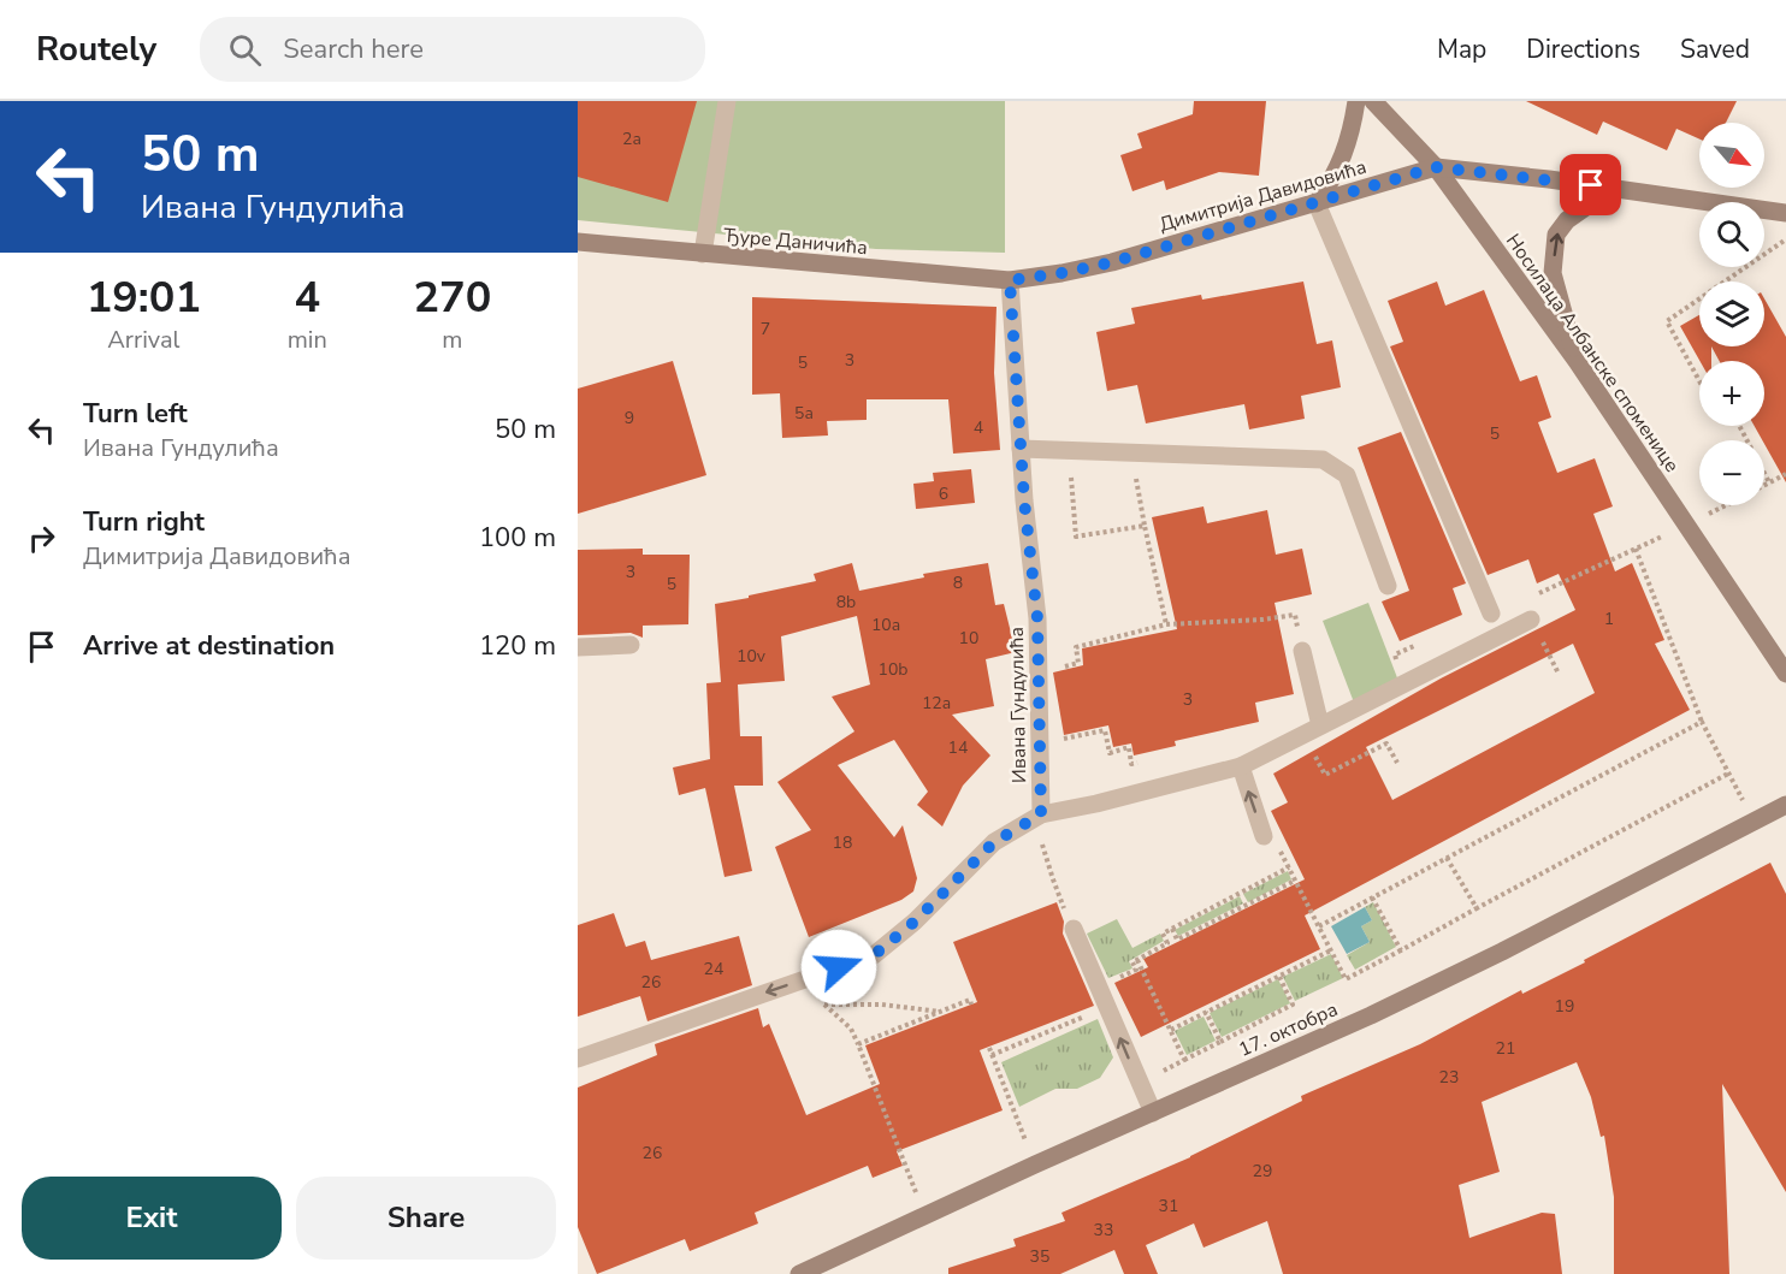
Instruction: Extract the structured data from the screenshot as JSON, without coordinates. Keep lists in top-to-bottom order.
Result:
{
  "streets": {
    "main road": [
      "Димитрија Давидовића",
      "Ђуре Даничића",
      "Носилаца Албанске споменице",
      "17. октобра"
    ],
    "street": ["Ивана Гундулића"]
  },
  "crossings": [
    ["Димитрија Давидовића", "Ђуре Даничића"],
    ["Димитрија Давидовића", "Носилаца Албанске споменице"],
    ["Димитрија Давидовића", "Ивана Гундулића"],
    ["Ђуре Даничића", "Ивана Гундулића"]
  ],
  "house_numbers": [
    "2a",
    "7",
    "3",
    "5",
    "5a",
    "9",
    "4",
    "5",
    "6",
    "3",
    "8",
    "5",
    "8b",
    "1",
    "10a",
    "10",
    "10v",
    "10b",
    "3",
    "12a",
    "14",
    "18",
    "24",
    "26",
    "19",
    "21",
    "23",
    "26",
    "29",
    "31",
    "33",
    "35"
  ],
  "north": "bottom right",
  "page": {
    "header": "Routely",
    "search": "Search here",
    "nav": ["Map", "Directions", "Saved"],
    "turn": ["50 m", "Ивана Гундулића"],
    "map_buttons": ["+", "−"],
    "eta": [
      "19:01",
      "Arrival",
      "4",
      "min",
      "270",
      "m"
    ],
    "list": [
      {
        "name": "Turn left",
        "note": "Ивана Гундулића",
        "value": "50 m"
      },
      {
        "name": "Turn right",
        "note": "Димитрија Давидовића",
        "value": "100 m"
      },
      {
        "name": "Arrive at destination",
        "value": "120 m"
      }
    ],
    "buttons": ["Exit", "Share"]
  }
}
